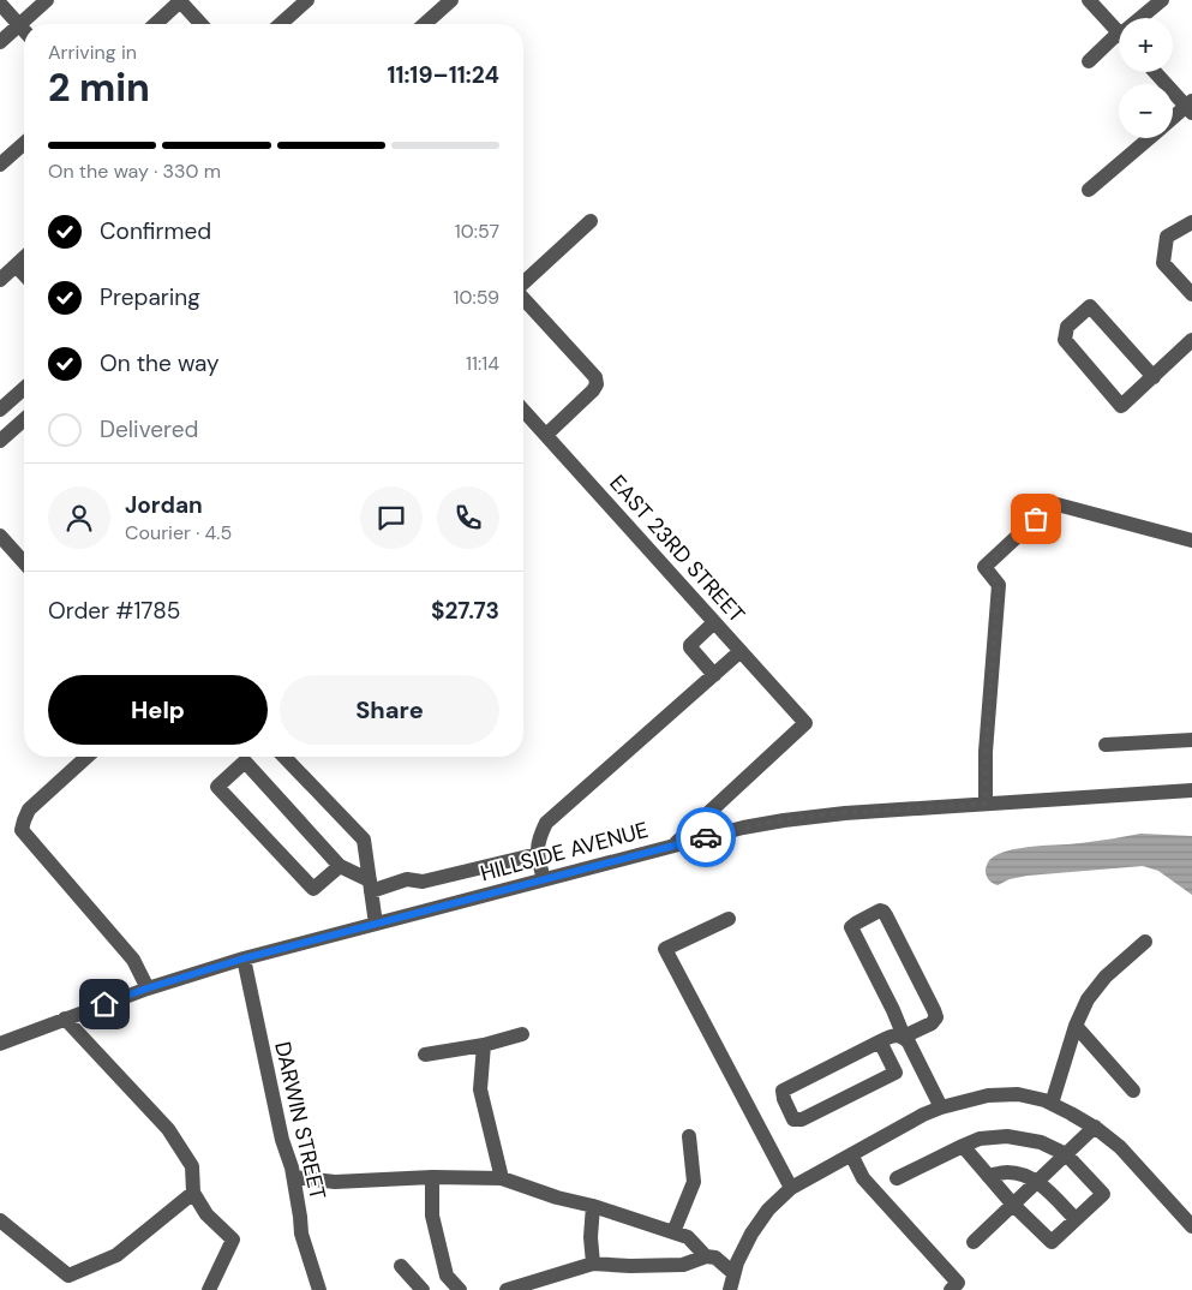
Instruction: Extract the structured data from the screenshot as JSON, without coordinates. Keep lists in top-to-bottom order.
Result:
{
  "streets": {
    "street": ["EAST 23RD STREET", "HILLSIDE AVENUE", "DARWIN STREET"]
  },
  "crossings": [
    ["EAST 23RD STREET", "HILLSIDE AVENUE"],
    ["HILLSIDE AVENUE", "DARWIN STREET"]
  ],
  "page": {
    "map_buttons": ["+", "−"],
    "heading": ["2 min", "Arriving in", "11:19–11:24"],
    "panel": [
      "Jordan",
      "Courier · 4.5",
      "Order #1785",
      "$27.73"
    ],
    "bar": "On the way · 330 m",
    "list": [
      ["Confirmed", "10:57"],
      ["Preparing", "10:59"],
      ["On the way", "11:14"],
      "Delivered"
    ],
    "buttons": ["Help", "Share"]
  }
}
